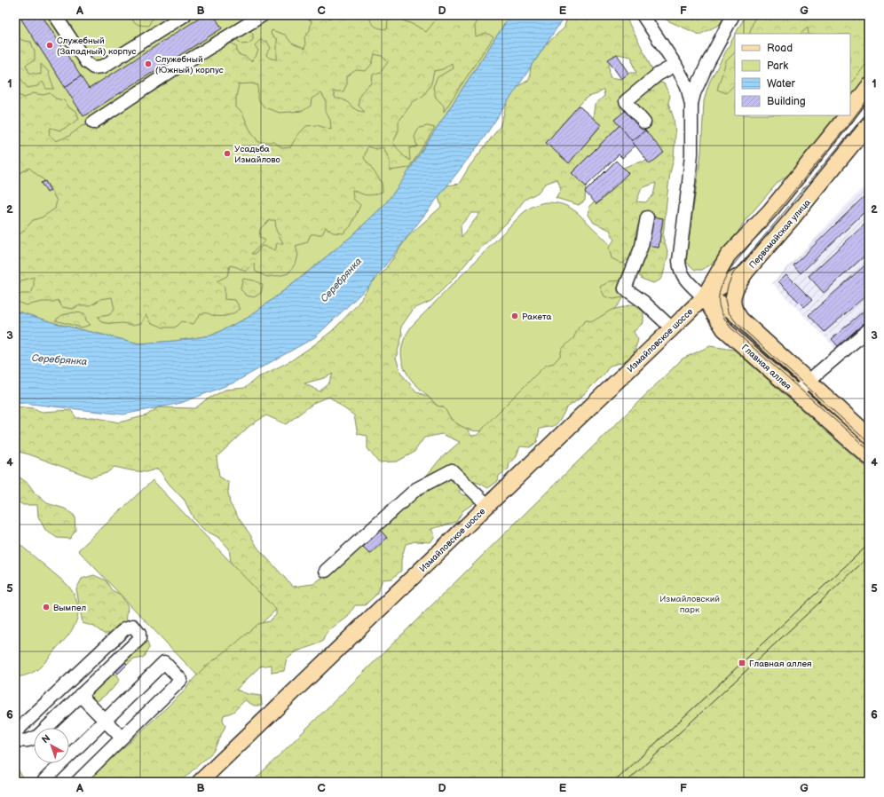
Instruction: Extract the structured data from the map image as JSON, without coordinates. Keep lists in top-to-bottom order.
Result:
{
  "streets": {
    "main road": ["Первомайская улица", "Измайловское шоссе", "Главная аллея"]
  },
  "crossings": [
    ["Первомайская улица", "Измайловское шоссе"],
    ["Первомайская улица", "Главная аллея"],
    ["Измайловское шоссе", "Главная аллея"]
  ],
  "water": ["Серебрянка"],
  "parks": ["Измайловский парк"],
  "places": {
    "other": [
      "Служебный (Западный) корпус",
      "Служебный (Южный) корпус",
      "Усадьба Измайлово",
      "Ракета",
      "Вымпел"
    ],
    "transit": ["Главная аллея"]
  },
  "legend": [
    "Road",
    "Park",
    "Water",
    "Building"
  ],
  "north": "top left",
  "grid": {
    "columns": [
      "A",
      "B",
      "C",
      "D",
      "E",
      "F",
      "G"
    ],
    "rows": [
      "1",
      "2",
      "3",
      "4",
      "5",
      "6"
    ]
  }
}
